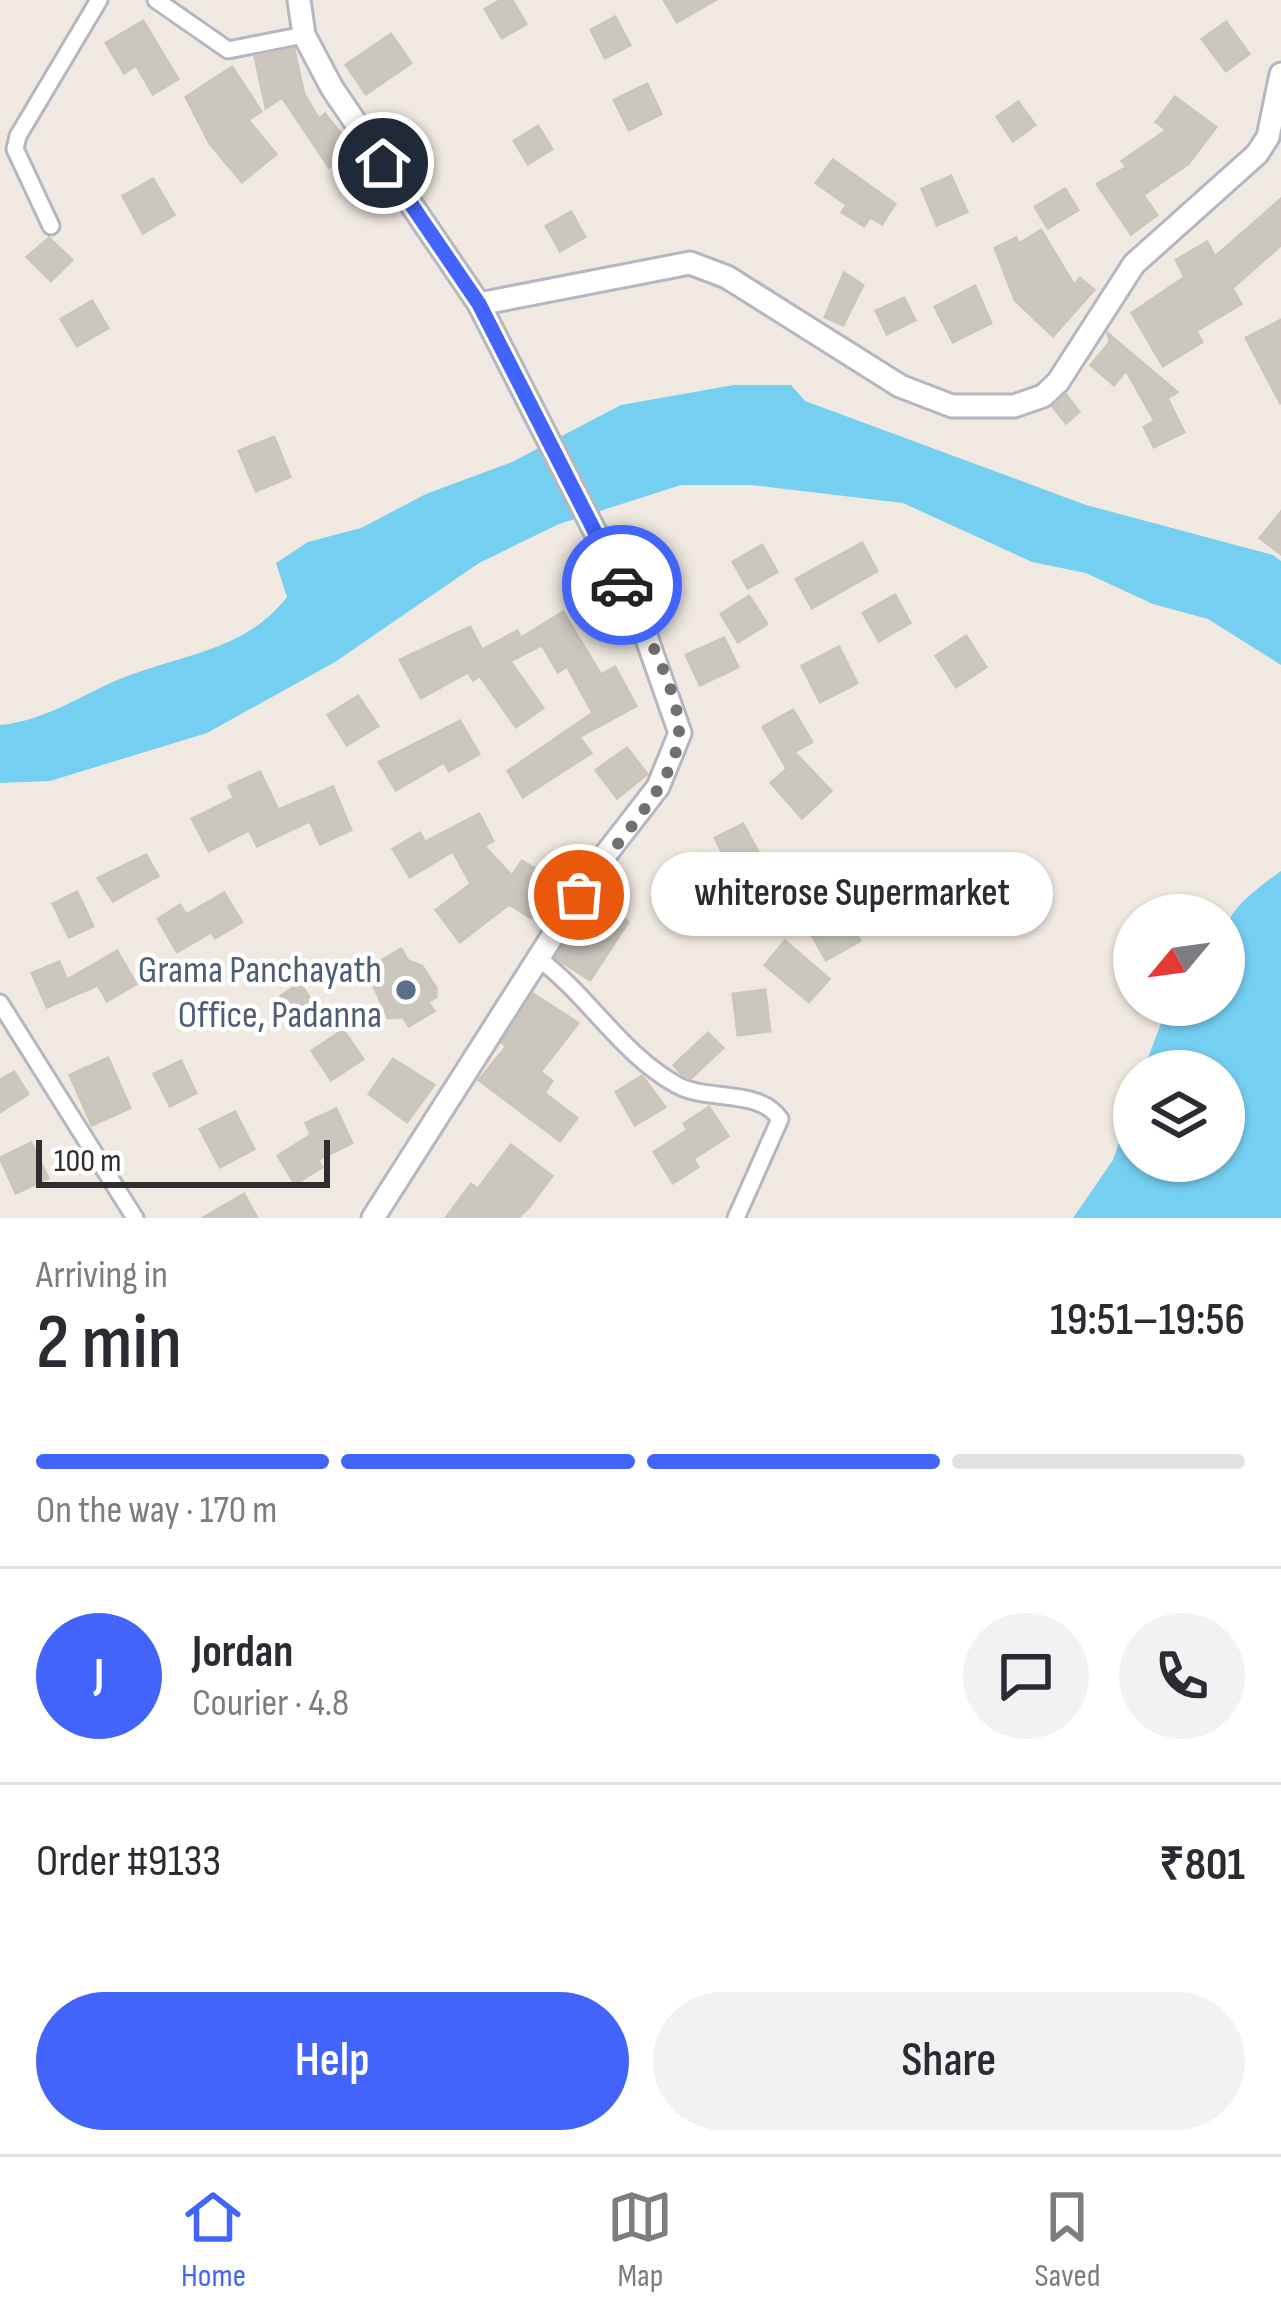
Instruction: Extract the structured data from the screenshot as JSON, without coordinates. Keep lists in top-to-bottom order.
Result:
{
  "places": ["whiterose Supermarket", "Grama Panchayath Office, Padanna"],
  "scale_bar": "100 m",
  "north": "bottom left",
  "page": {
    "bubble": "whiterose Supermarket",
    "scale": "100 m",
    "heading": ["2 min", "Arriving in", "19:51–19:56"],
    "panel": [
      "Jordan",
      "Courier · 4.8",
      "Order #9133",
      "₹801"
    ],
    "bar": "On the way · 170 m",
    "round": "J",
    "buttons": ["Help", "Share"],
    "tabs": ["Home", "Map", "Saved"]
  }
}
